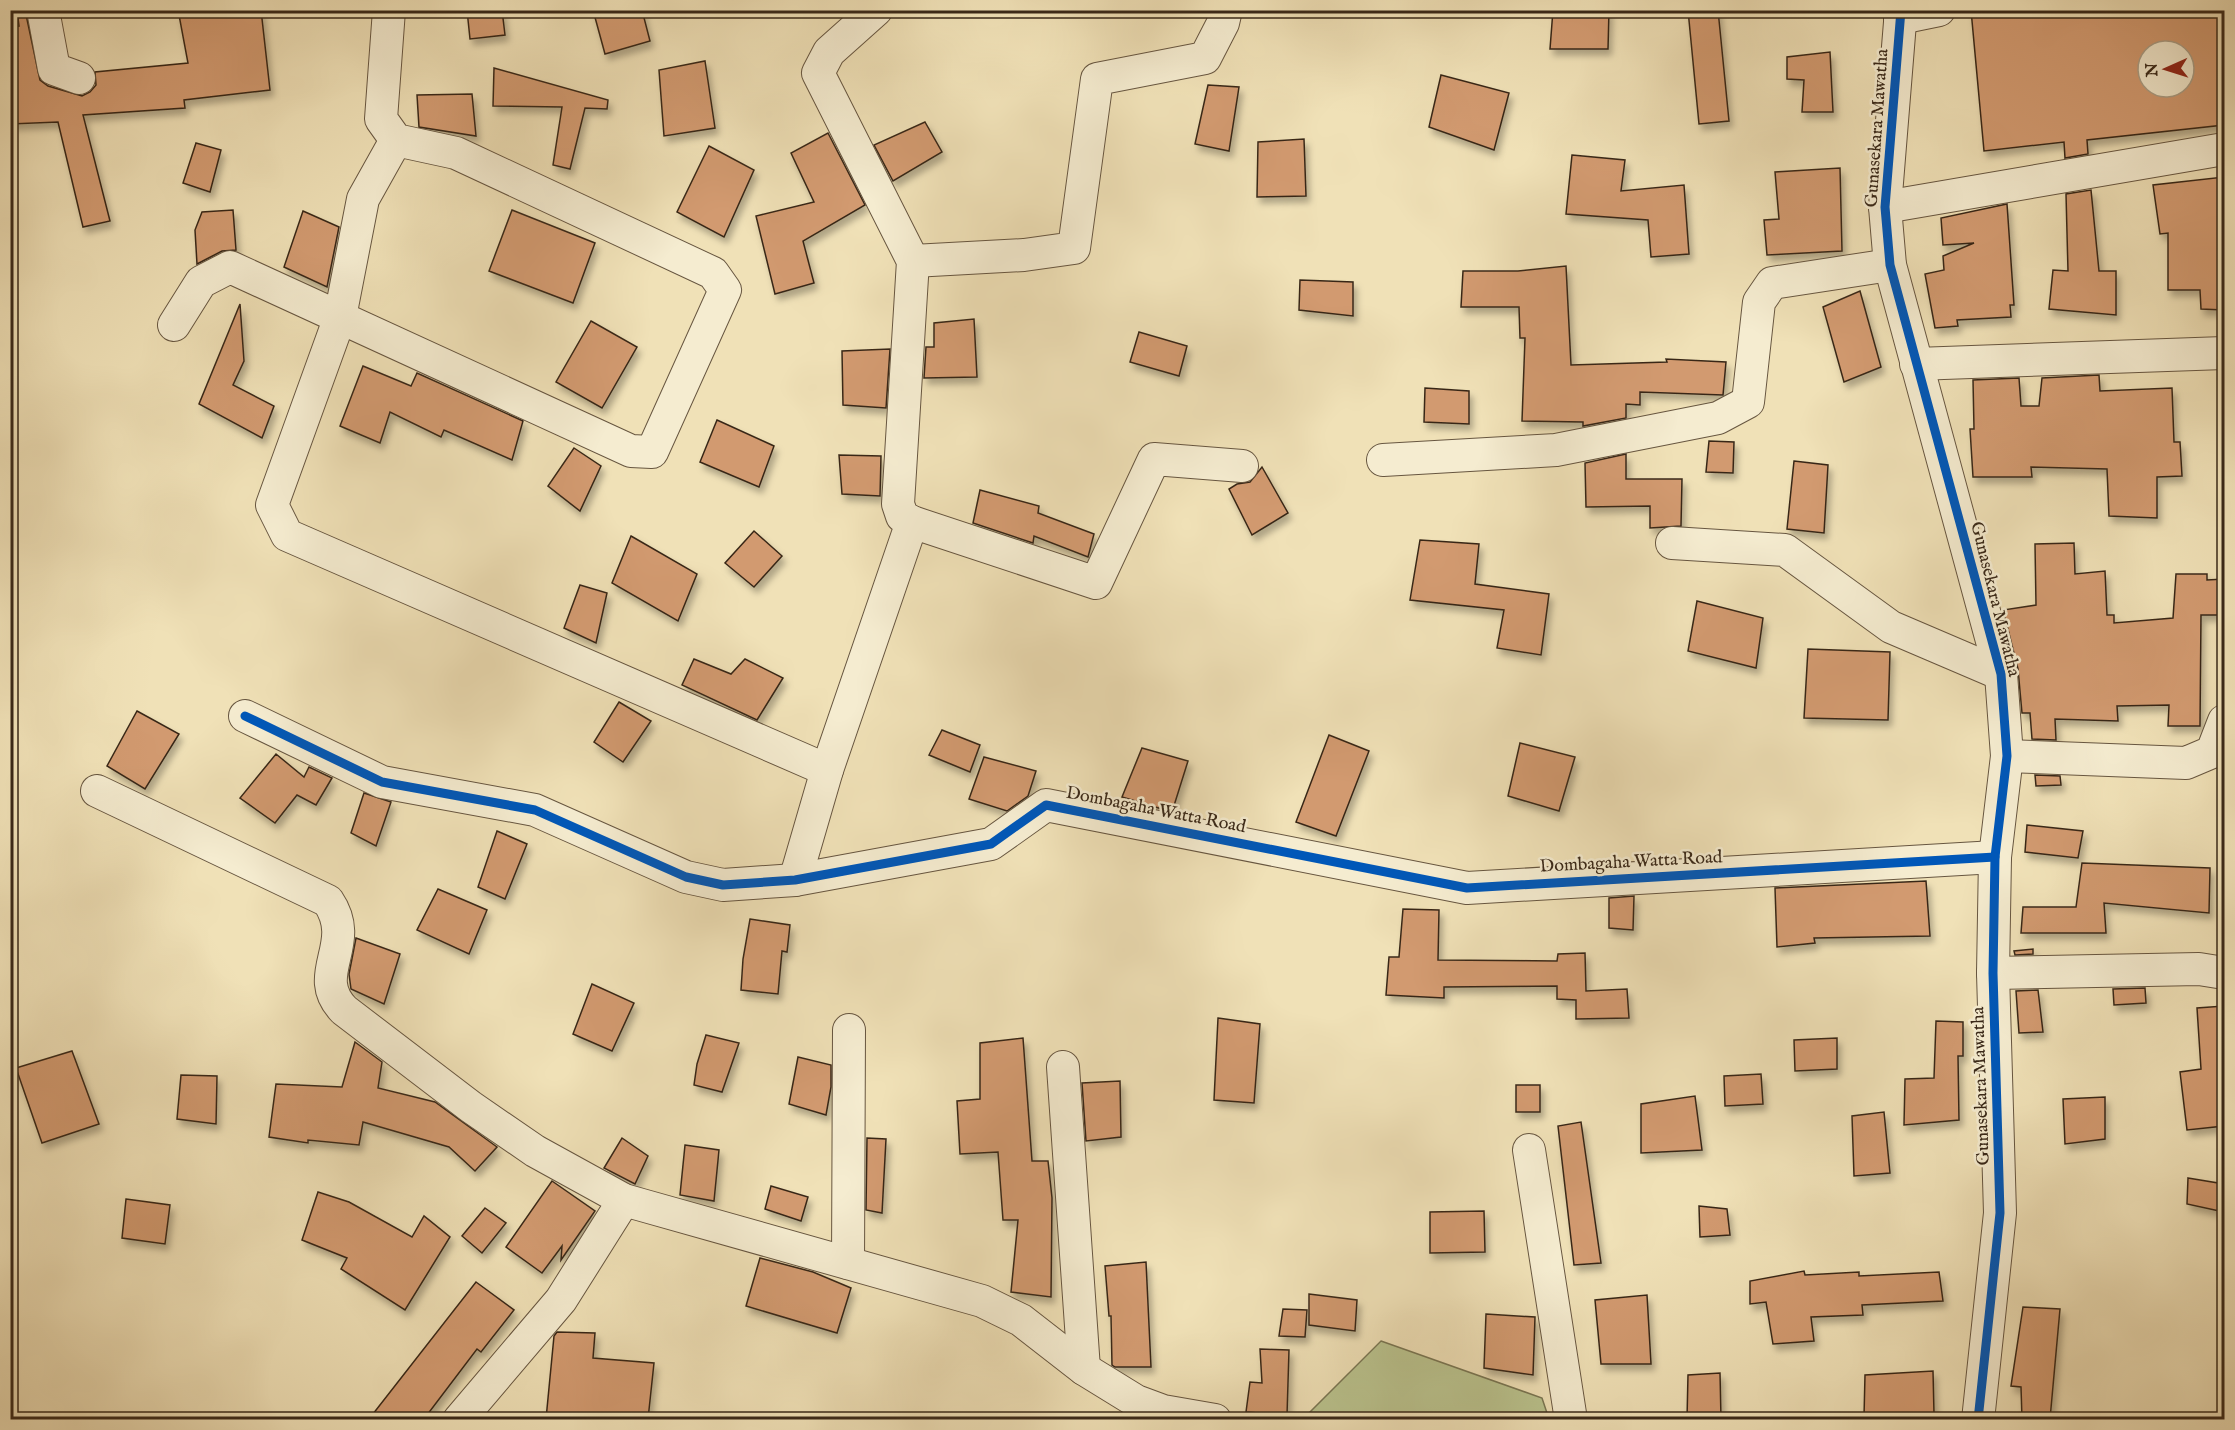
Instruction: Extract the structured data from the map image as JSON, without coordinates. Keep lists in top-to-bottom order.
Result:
{
  "streets": {
    "street": ["Gunasekara Mawatha", "Dombagaha Watta Road"]
  },
  "crossings": [
    ["Gunasekara Mawatha", "Dombagaha Watta Road"]
  ],
  "north": "left"
}
